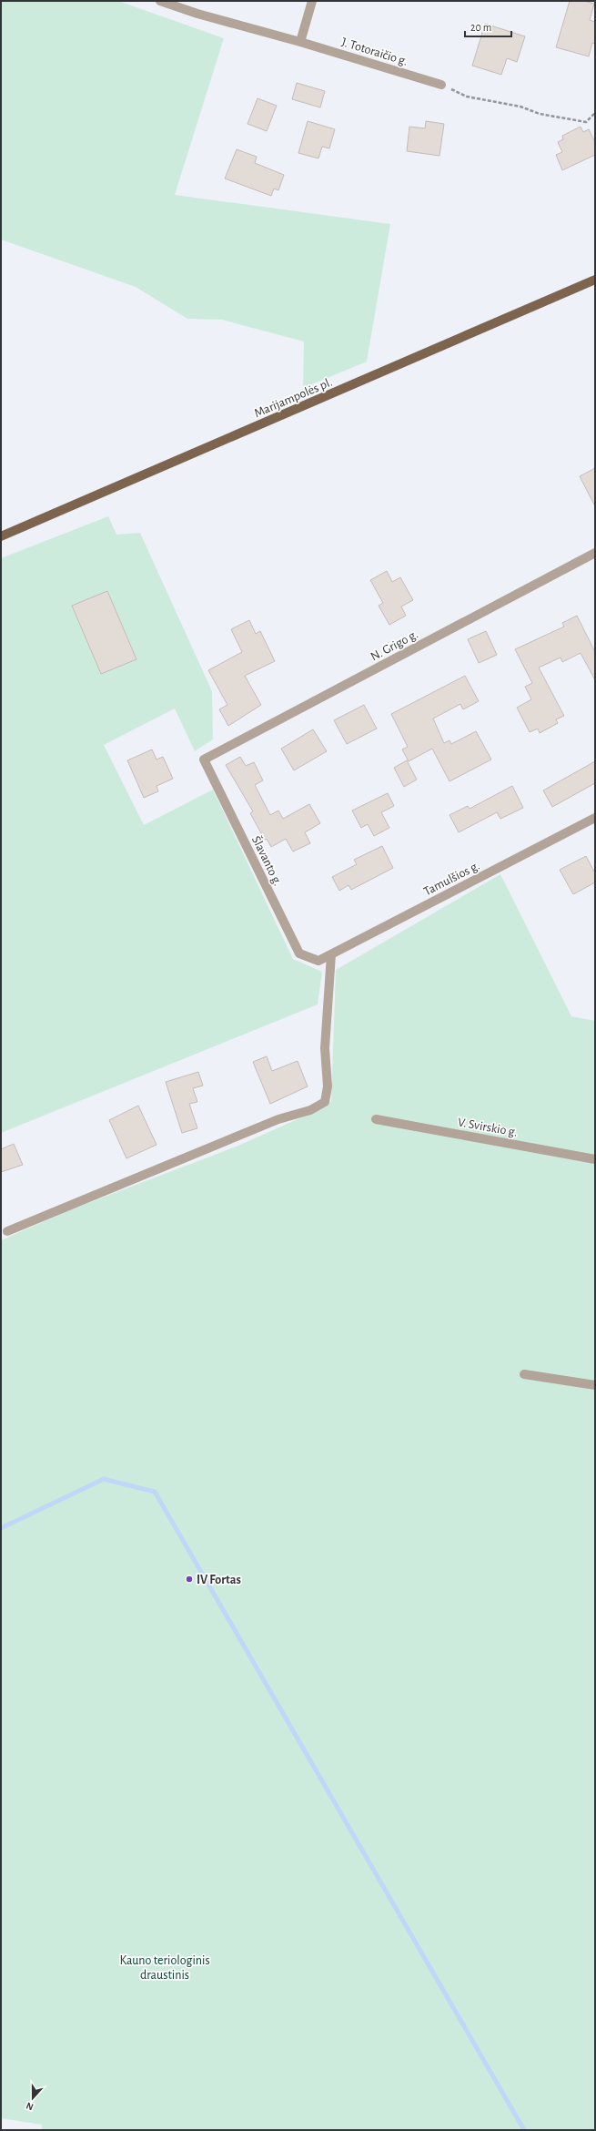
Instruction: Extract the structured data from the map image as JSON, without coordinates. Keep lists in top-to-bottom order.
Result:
{
  "streets": {
    "main road": ["Marijampolės pl."],
    "street": [
      "J. Totoraičio g.",
      "N. Grigo g.",
      "Šlavanto g.",
      "Tamulšios g.",
      "V. Svirskio g."
    ]
  },
  "crossings": [
    ["N. Grigo g.", "Šlavanto g."],
    ["Šlavanto g.", "Tamulšios g."]
  ],
  "parks": ["Kauno teriologinis draustinis"],
  "places": ["IV Fortas"],
  "scale_bar": "20 m",
  "north": "bottom"
}
